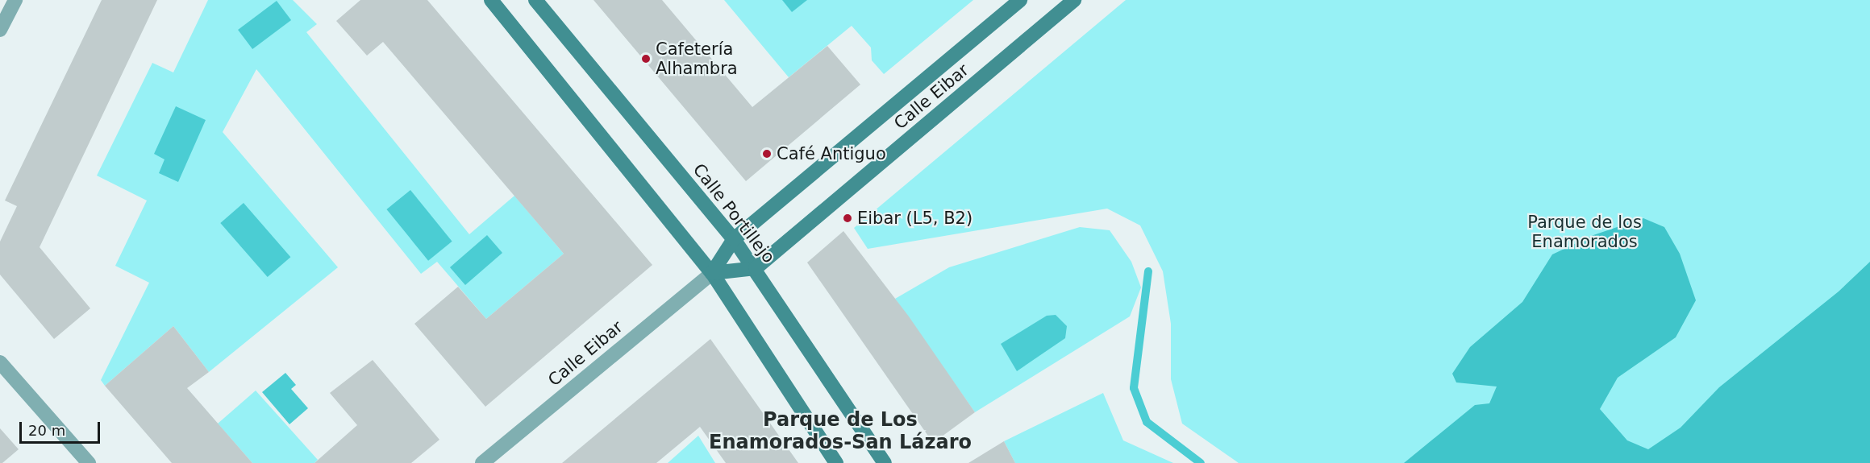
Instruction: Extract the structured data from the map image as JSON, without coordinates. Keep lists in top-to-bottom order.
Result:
{
  "streets": {
    "main road": ["Calle Eibar", "Calle Portillejo"]
  },
  "crossings": [
    ["Calle Eibar", "Calle Portillejo"]
  ],
  "districts": ["Parque de Los Enamorados-San Lázaro"],
  "parks": ["Parque de los Enamorados"],
  "places": ["Cafetería Alhambra", "Café Antiguo", "Eibar (L5, B2)"],
  "scale_bar": "20 m"
}
